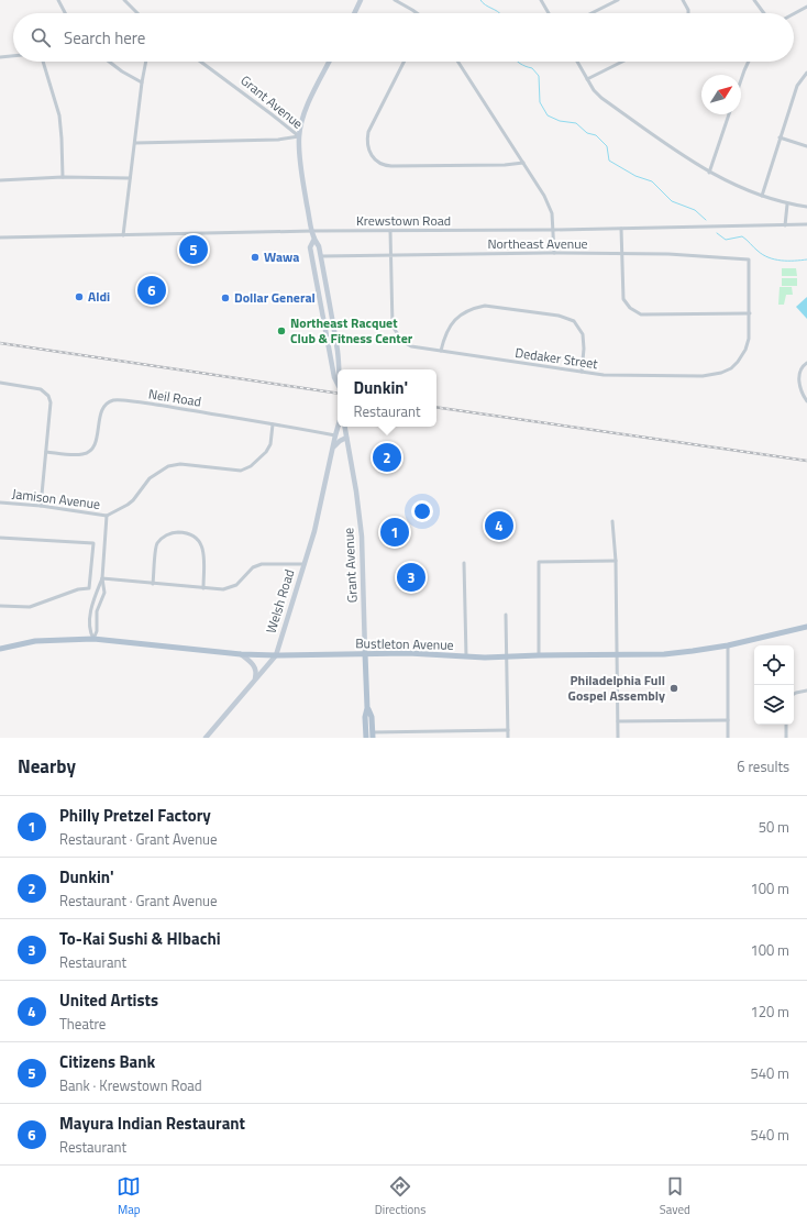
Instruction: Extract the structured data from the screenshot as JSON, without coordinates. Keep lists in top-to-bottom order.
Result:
{
  "streets": {
    "main road": ["Grant Avenue", "Welsh Road", "Bustleton Avenue"],
    "street": [
      "Krewstown Road",
      "Northeast Avenue",
      "Dedaker Street",
      "Neil Road",
      "Jamison Avenue"
    ]
  },
  "crossings": [
    ["Grant Avenue", "Krewstown Road"],
    ["Grant Avenue", "Northeast Avenue"],
    ["Grant Avenue", "Bustleton Avenue"],
    ["Northeast Avenue", "Dedaker Street"],
    ["Neil Road", "Jamison Avenue"],
    ["Neil Road", "Welsh Road"],
    ["Welsh Road", "Bustleton Avenue"]
  ],
  "places": [
    "Wawa",
    "Aldi",
    "Dollar General",
    "Northeast Racquet Club & Fitness Center",
    "Philadelphia Full Gospel Assembly"
  ],
  "north": "top right",
  "page": {
    "search": "Search here",
    "pins": [
      "5",
      "6",
      "2",
      "4",
      "1",
      "3"
    ],
    "popup": ["Dunkin'", "Restaurant"],
    "heading": ["Nearby", "6 results"],
    "list": [
      {
        "mark": "1",
        "name": "Philly Pretzel Factory",
        "note": "Restaurant · Grant Avenue",
        "value": "50 m"
      },
      {
        "mark": "2",
        "name": "Dunkin'",
        "note": "Restaurant · Grant Avenue",
        "value": "100 m"
      },
      {
        "mark": "3",
        "name": "To-Kai Sushi & HIbachi",
        "note": "Restaurant",
        "value": "100 m"
      },
      {
        "mark": "4",
        "name": "United Artists",
        "note": "Theatre",
        "value": "120 m"
      },
      {
        "mark": "5",
        "name": "Citizens Bank",
        "note": "Bank · Krewstown Road",
        "value": "540 m"
      },
      {
        "mark": "6",
        "name": "Mayura Indian Restaurant",
        "note": "Restaurant",
        "value": "540 m"
      }
    ],
    "nav": ["Map", "Directions", "Saved"]
  }
}
